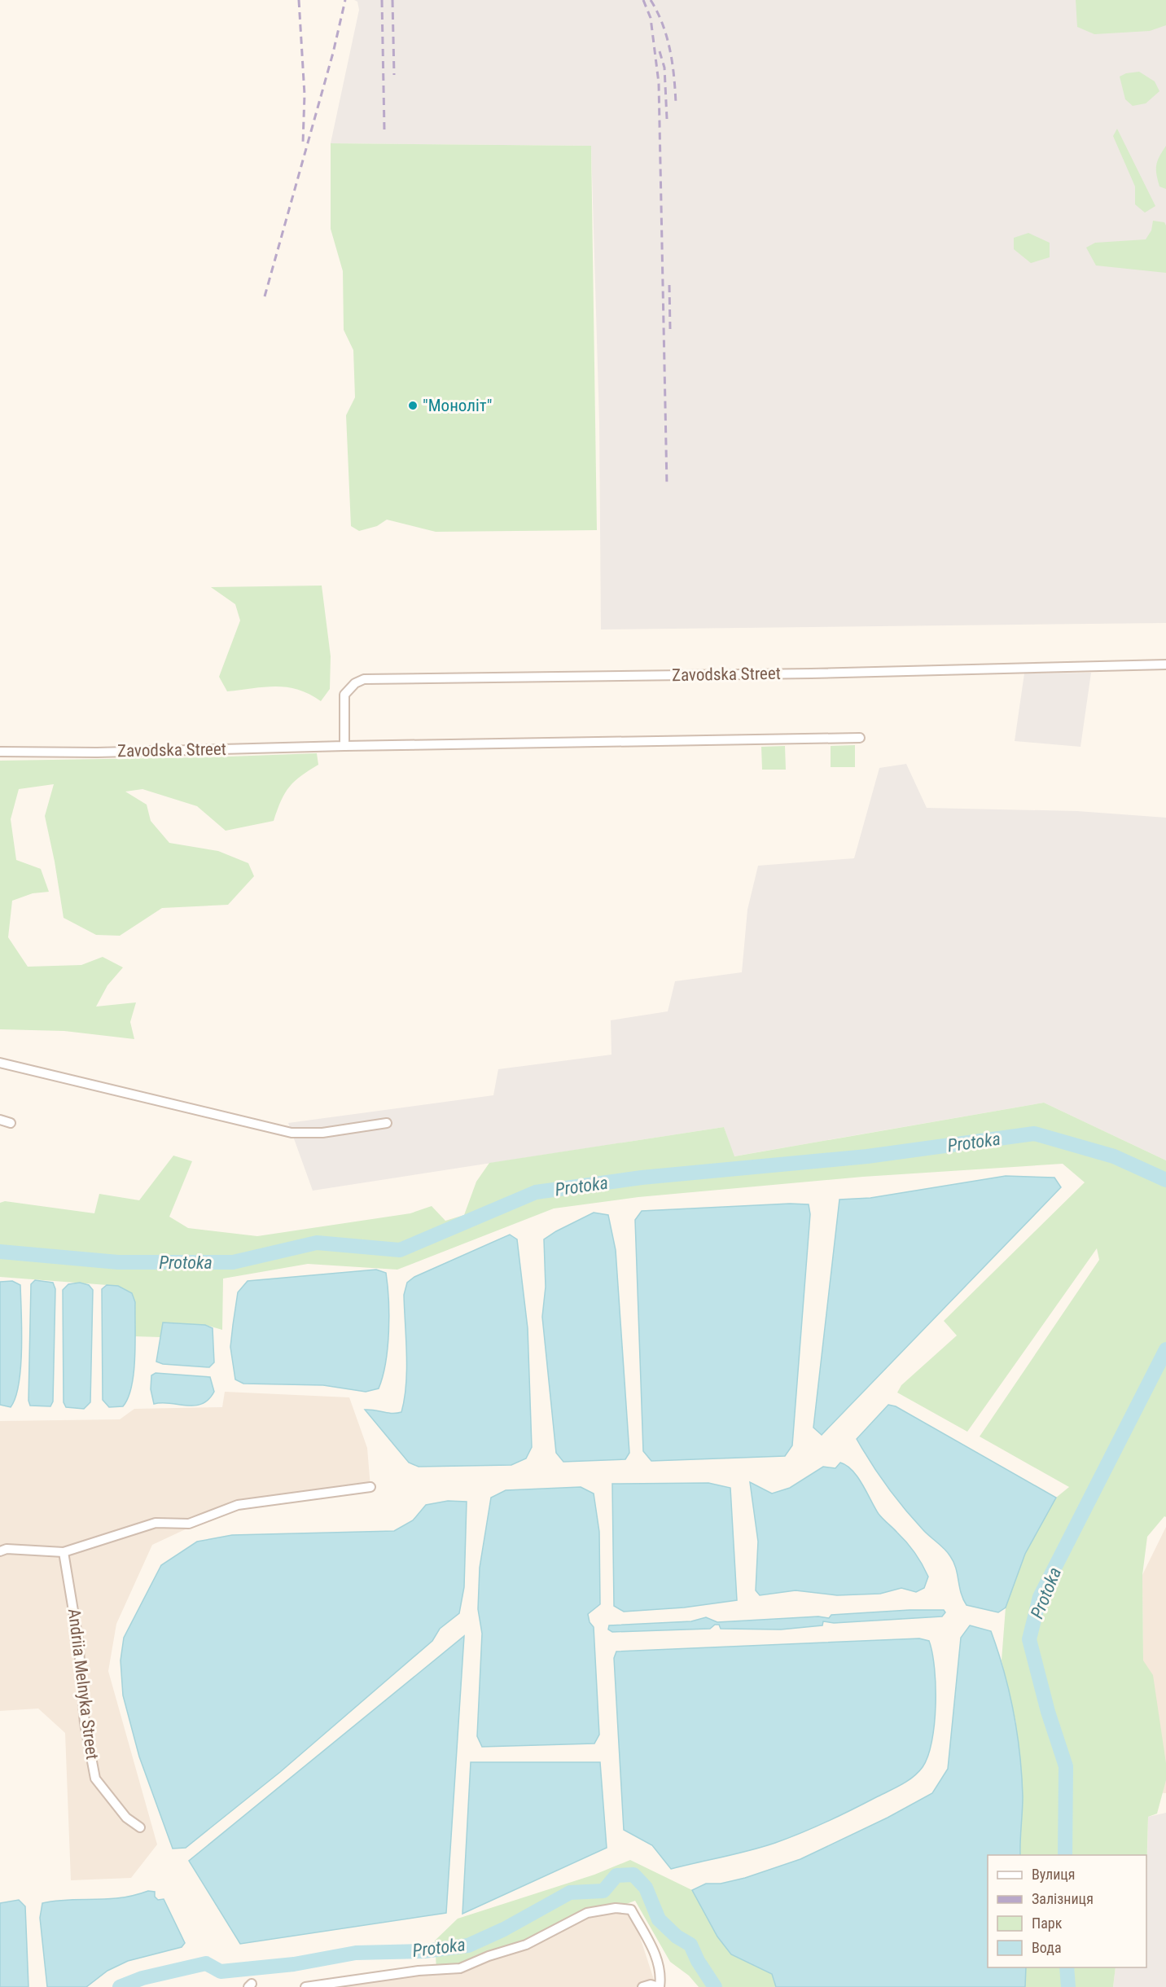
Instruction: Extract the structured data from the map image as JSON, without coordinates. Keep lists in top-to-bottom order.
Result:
{
  "streets": {
    "street": ["Zavodska Street", "Andriia Melnyka Street"]
  },
  "water": ["Protoka"],
  "places": ["\"Моноліт\""],
  "legend": [
    "Вулиця",
    "Залізниця",
    "Парк",
    "Вода"
  ]
}
